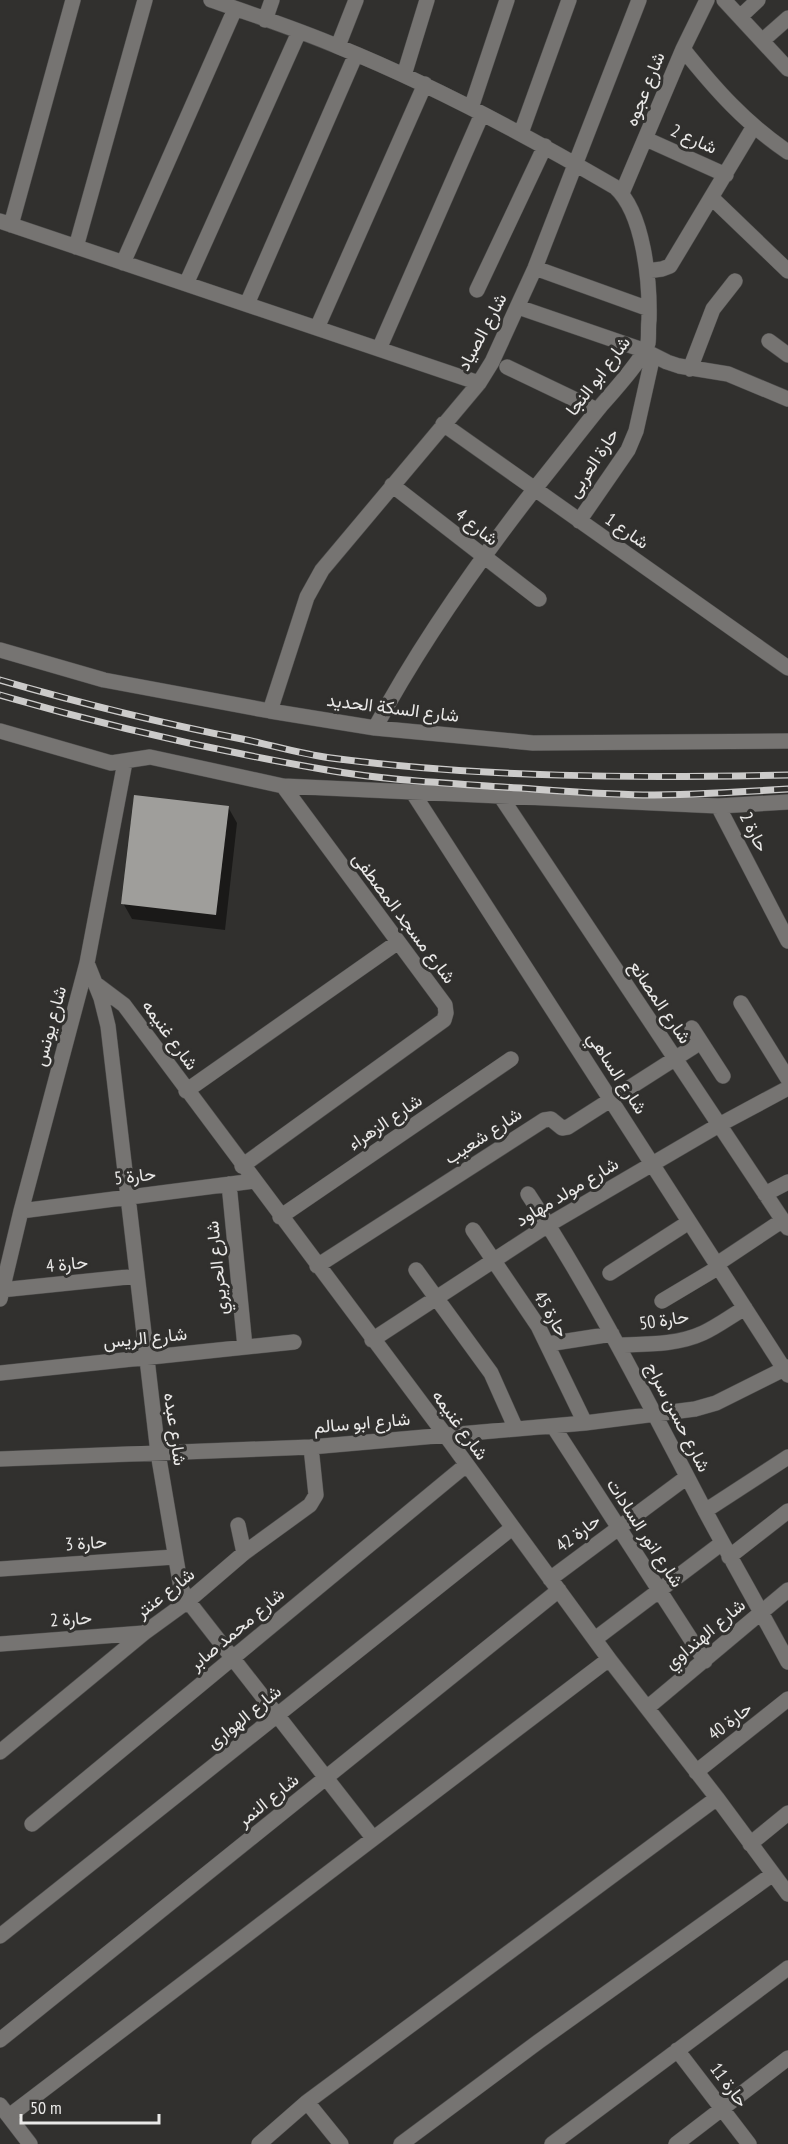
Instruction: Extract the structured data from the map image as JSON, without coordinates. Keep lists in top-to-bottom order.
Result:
{
  "streets": {
    "street": [
      "شارع عجوه",
      "شارع 2",
      "شارع الصياد",
      "شارع ابو النجا",
      "حارة العربى",
      "شارع 4",
      "شارع 1",
      "شارع السكة الحديد",
      "حارة 2",
      "شارع مسجد المصطفى",
      "شارع المصانع",
      "شارع يونس",
      "شارع غنيمه",
      "شارع الساهي",
      "شارع الزهراء",
      "شارع شعيب",
      "حارة 5",
      "شارع مولد مهاود",
      "حارة 4",
      "شارع الحريري",
      "حارة 45",
      "حارة 50",
      "شارع الريس",
      "شارع حسن سراج",
      "شارع ابو سالم",
      "شارع عبده",
      "حارة 42",
      "شارع انور السادات",
      "حارة 3",
      "شارع عنتر",
      "شارع محمد صابر",
      "شارع الهنداوي",
      "شارع الهوارى",
      "حارة 40",
      "شارع النمر",
      "حارة 11"
    ]
  },
  "crossings": [
    ["شارع عجوه", "شارع 2"],
    ["شارع عجوه", "شارع ابو النجا"],
    ["شارع الصياد", "شارع 4"],
    ["شارع الصياد", "شارع 1"],
    ["شارع الصياد", "شارع السكة الحديد"],
    ["شارع ابو النجا", "حارة العربى"],
    ["شارع ابو النجا", "شارع 4"],
    ["شارع ابو النجا", "شارع 1"],
    ["شارع ابو النجا", "شارع السكة الحديد"],
    ["حارة العربى", "شارع 1"],
    ["حارة 2", "شارع عنتر"],
    ["شارع مسجد المصطفى", "شارع غنيمه"],
    ["شارع المصانع", "شارع شعيب"],
    ["شارع المصانع", "شارع مولد مهاود"],
    ["شارع يونس", "حارة 5"],
    ["شارع يونس", "حارة 4"],
    ["شارع يونس", "شارع عبده"],
    ["شارع غنيمه", "شارع الزهراء"],
    ["شارع غنيمه", "شارع شعيب"],
    ["شارع غنيمه", "حارة 5"],
    ["شارع غنيمه", "شارع مولد مهاود"],
    ["شارع غنيمه", "شارع ابو سالم"],
    ["شارع غنيمه", "شارع عبده"],
    ["شارع غنيمه", "حارة 42"],
    ["شارع غنيمه", "شارع محمد صابر"],
    ["شارع غنيمه", "شارع الهنداوي"],
    ["شارع غنيمه", "شارع الهوارى"],
    ["شارع غنيمه", "حارة 40"],
    ["شارع غنيمه", "شارع النمر"],
    ["شارع الساهي", "شارع شعيب"],
    ["شارع الساهي", "شارع مولد مهاود"],
    ["شارع الساهي", "حارة 50"],
    ["شارع الساهي", "شارع ابو سالم"],
    ["حارة 5", "شارع الحريري"],
    ["حارة 5", "شارع عبده"],
    ["شارع مولد مهاود", "حارة 45"],
    ["شارع مولد مهاود", "شارع حسن سراج"],
    ["حارة 4", "شارع عبده"],
    ["شارع الحريري", "شارع الريس"],
    ["حارة 45", "حارة 50"],
    ["حارة 45", "شارع ابو سالم"],
    ["حارة 50", "شارع حسن سراج"],
    ["شارع الريس", "شارع عبده"],
    ["شارع حسن سراج", "شارع ابو سالم"],
    ["شارع حسن سراج", "حارة 42"],
    ["شارع حسن سراج", "شارع الهنداوي"],
    ["شارع ابو سالم", "شارع عبده"],
    ["شارع ابو سالم", "شارع انور السادات"],
    ["شارع ابو سالم", "شارع عنتر"],
    ["شارع عبده", "حارة 3"],
    ["شارع عبده", "شارع عنتر"],
    ["شارع عبده", "شارع محمد صابر"],
    ["شارع عبده", "شارع الهوارى"],
    ["شارع عبده", "شارع النمر"],
    ["حارة 42", "شارع انور السادات"],
    ["حارة 42", "شارع النمر"],
    ["شارع انور السادات", "شارع الهنداوي"]
  ],
  "scale_bar": "50 m"
}
